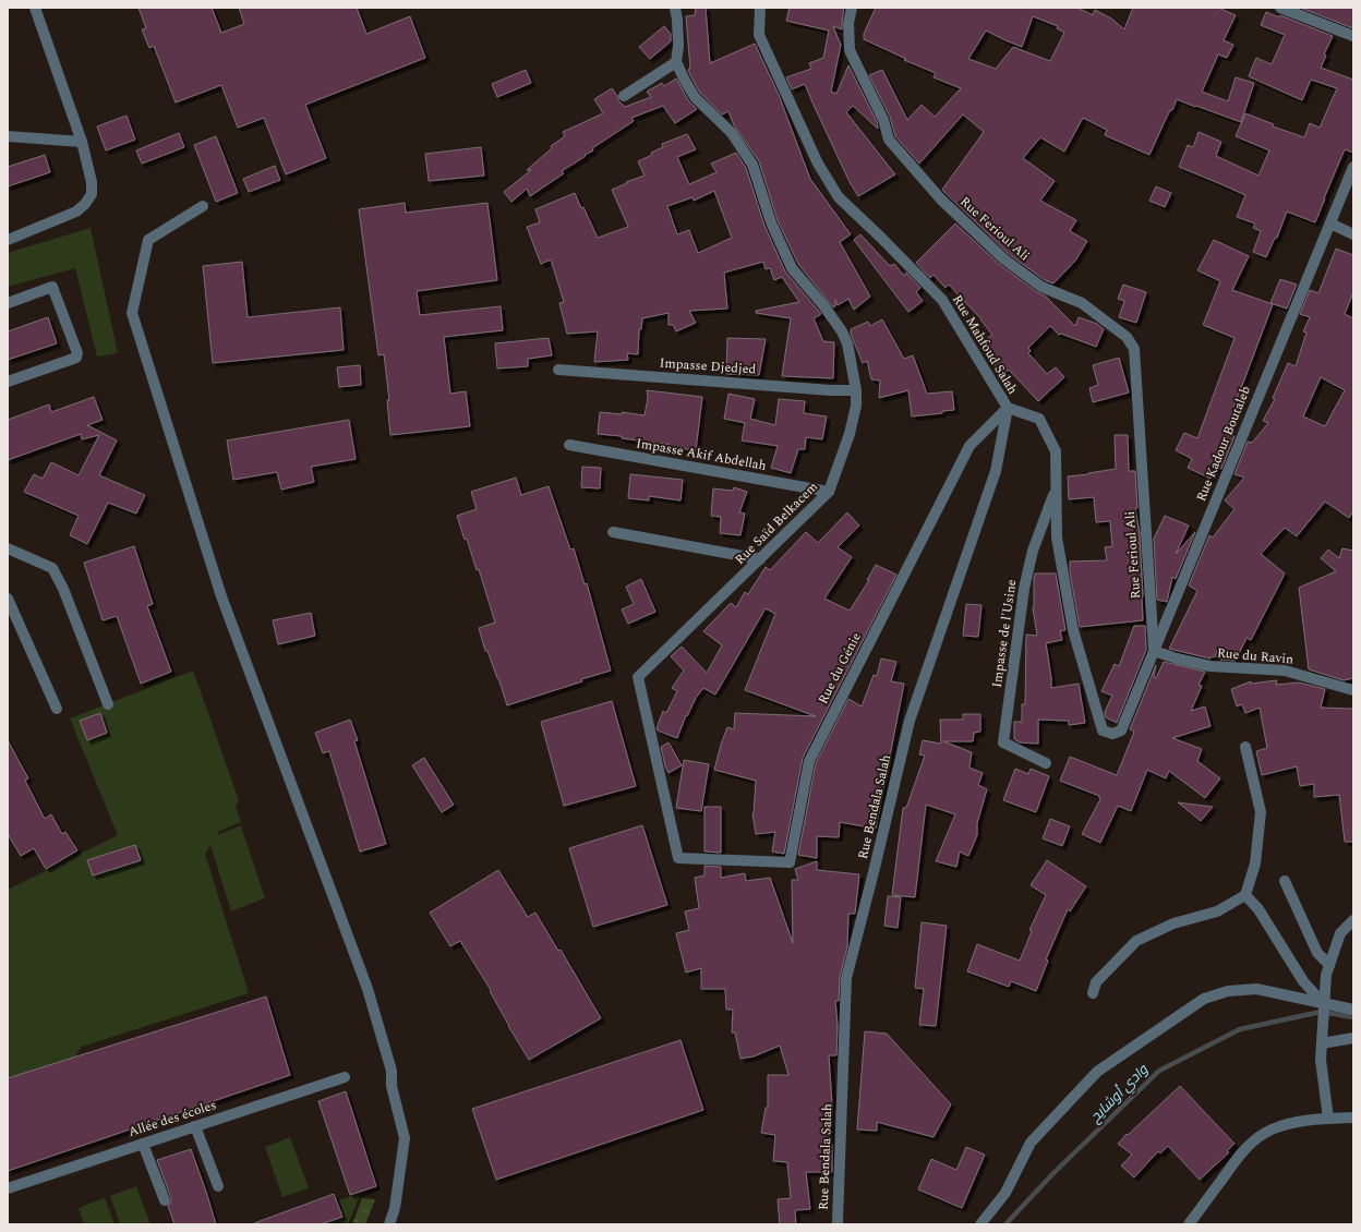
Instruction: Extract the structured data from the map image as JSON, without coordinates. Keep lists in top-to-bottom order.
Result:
{
  "streets": {
    "street": [
      "Rue Ferioul Ali",
      "Rue Mahfoud Salah",
      "Impasse Djedjed",
      "Rue Kadour Boutaleb",
      "Impasse Akif Abdellah",
      "Rue Saïd Belkacem",
      "Impasse de l'Usine",
      "Rue du Ravin",
      "Rue du Génie",
      "Rue Bendala Salah",
      "Allée des écoles"
    ]
  },
  "crossings": [
    ["Rue Ferioul Ali", "Rue Kadour Boutaleb"],
    ["Rue Ferioul Ali", "Rue du Ravin"],
    ["Rue Mahfoud Salah", "Rue Kadour Boutaleb"],
    ["Rue Mahfoud Salah", "Impasse de l'Usine"],
    ["Rue Mahfoud Salah", "Rue du Génie"],
    ["Rue Mahfoud Salah", "Rue Bendala Salah"],
    ["Impasse Djedjed", "Rue Saïd Belkacem"],
    ["Rue Kadour Boutaleb", "Rue du Ravin"],
    ["Impasse Akif Abdellah", "Rue Saïd Belkacem"],
    ["Rue Saïd Belkacem", "Rue du Génie"],
    ["Rue du Génie", "Rue Bendala Salah"]
  ],
  "water": ["وادي أوشايح"]
}
